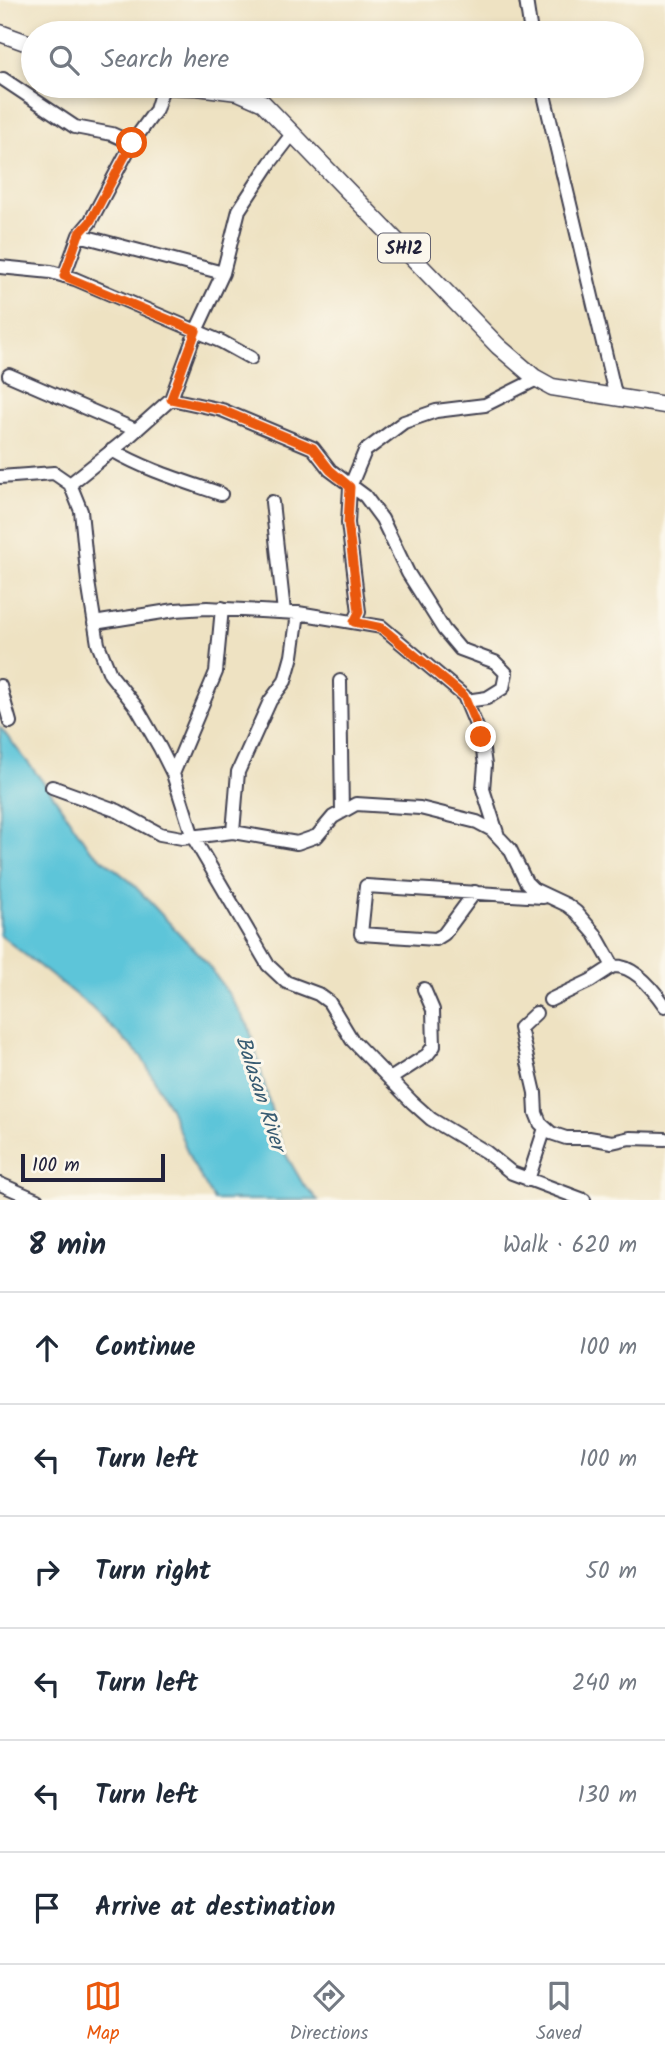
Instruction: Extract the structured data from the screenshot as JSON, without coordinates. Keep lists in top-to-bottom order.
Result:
{
  "streets": {
    "main road": ["SH12"]
  },
  "water": ["Balasan River"],
  "scale_bar": "100 m",
  "page": {
    "search": "Search here",
    "scale": "100 m",
    "heading": ["8 min", "Walk · 620 m"],
    "list": [
      ["Continue", "100 m"],
      ["Turn left", "100 m"],
      ["Turn right", "50 m"],
      ["Turn left", "240 m"],
      ["Turn left", "130 m"],
      "Arrive at destination"
    ],
    "nav": ["Map", "Directions", "Saved"]
  }
}
